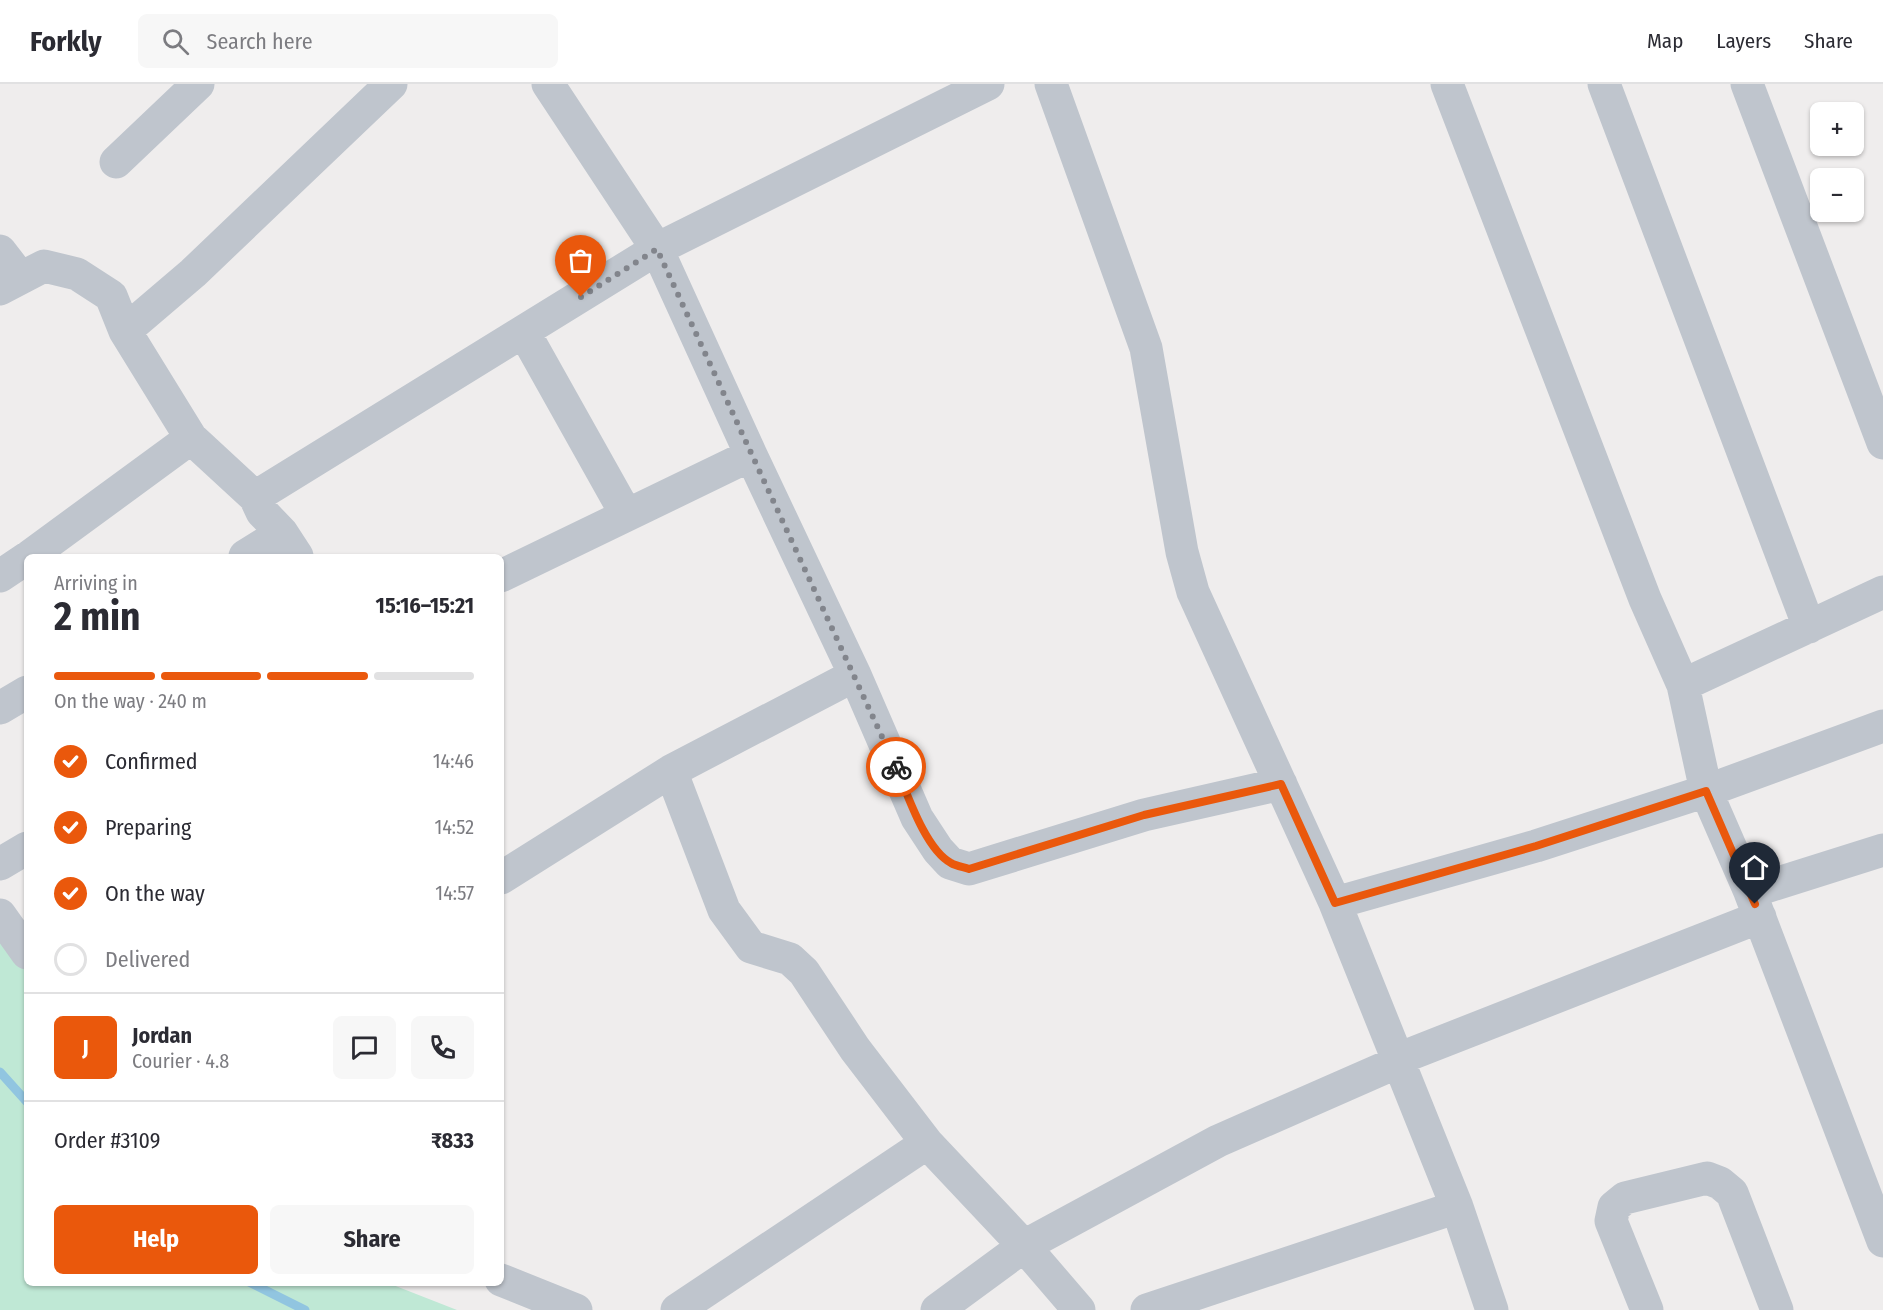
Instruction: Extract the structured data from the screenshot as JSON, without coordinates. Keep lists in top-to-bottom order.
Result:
{
  "page": {
    "header": "Forkly",
    "search": "Search here",
    "nav": ["Map", "Layers", "Share"],
    "map_buttons": ["+", "−"],
    "heading": ["2 min", "Arriving in", "15:16–15:21"],
    "panel": [
      "Jordan",
      "Courier · 4.8",
      "Order #3109",
      "₹833"
    ],
    "bar": "On the way · 240 m",
    "list": [
      ["Confirmed", "14:46"],
      ["Preparing", "14:52"],
      ["On the way", "14:57"],
      "Delivered"
    ],
    "round": "J",
    "buttons": ["Help", "Share"]
  }
}
